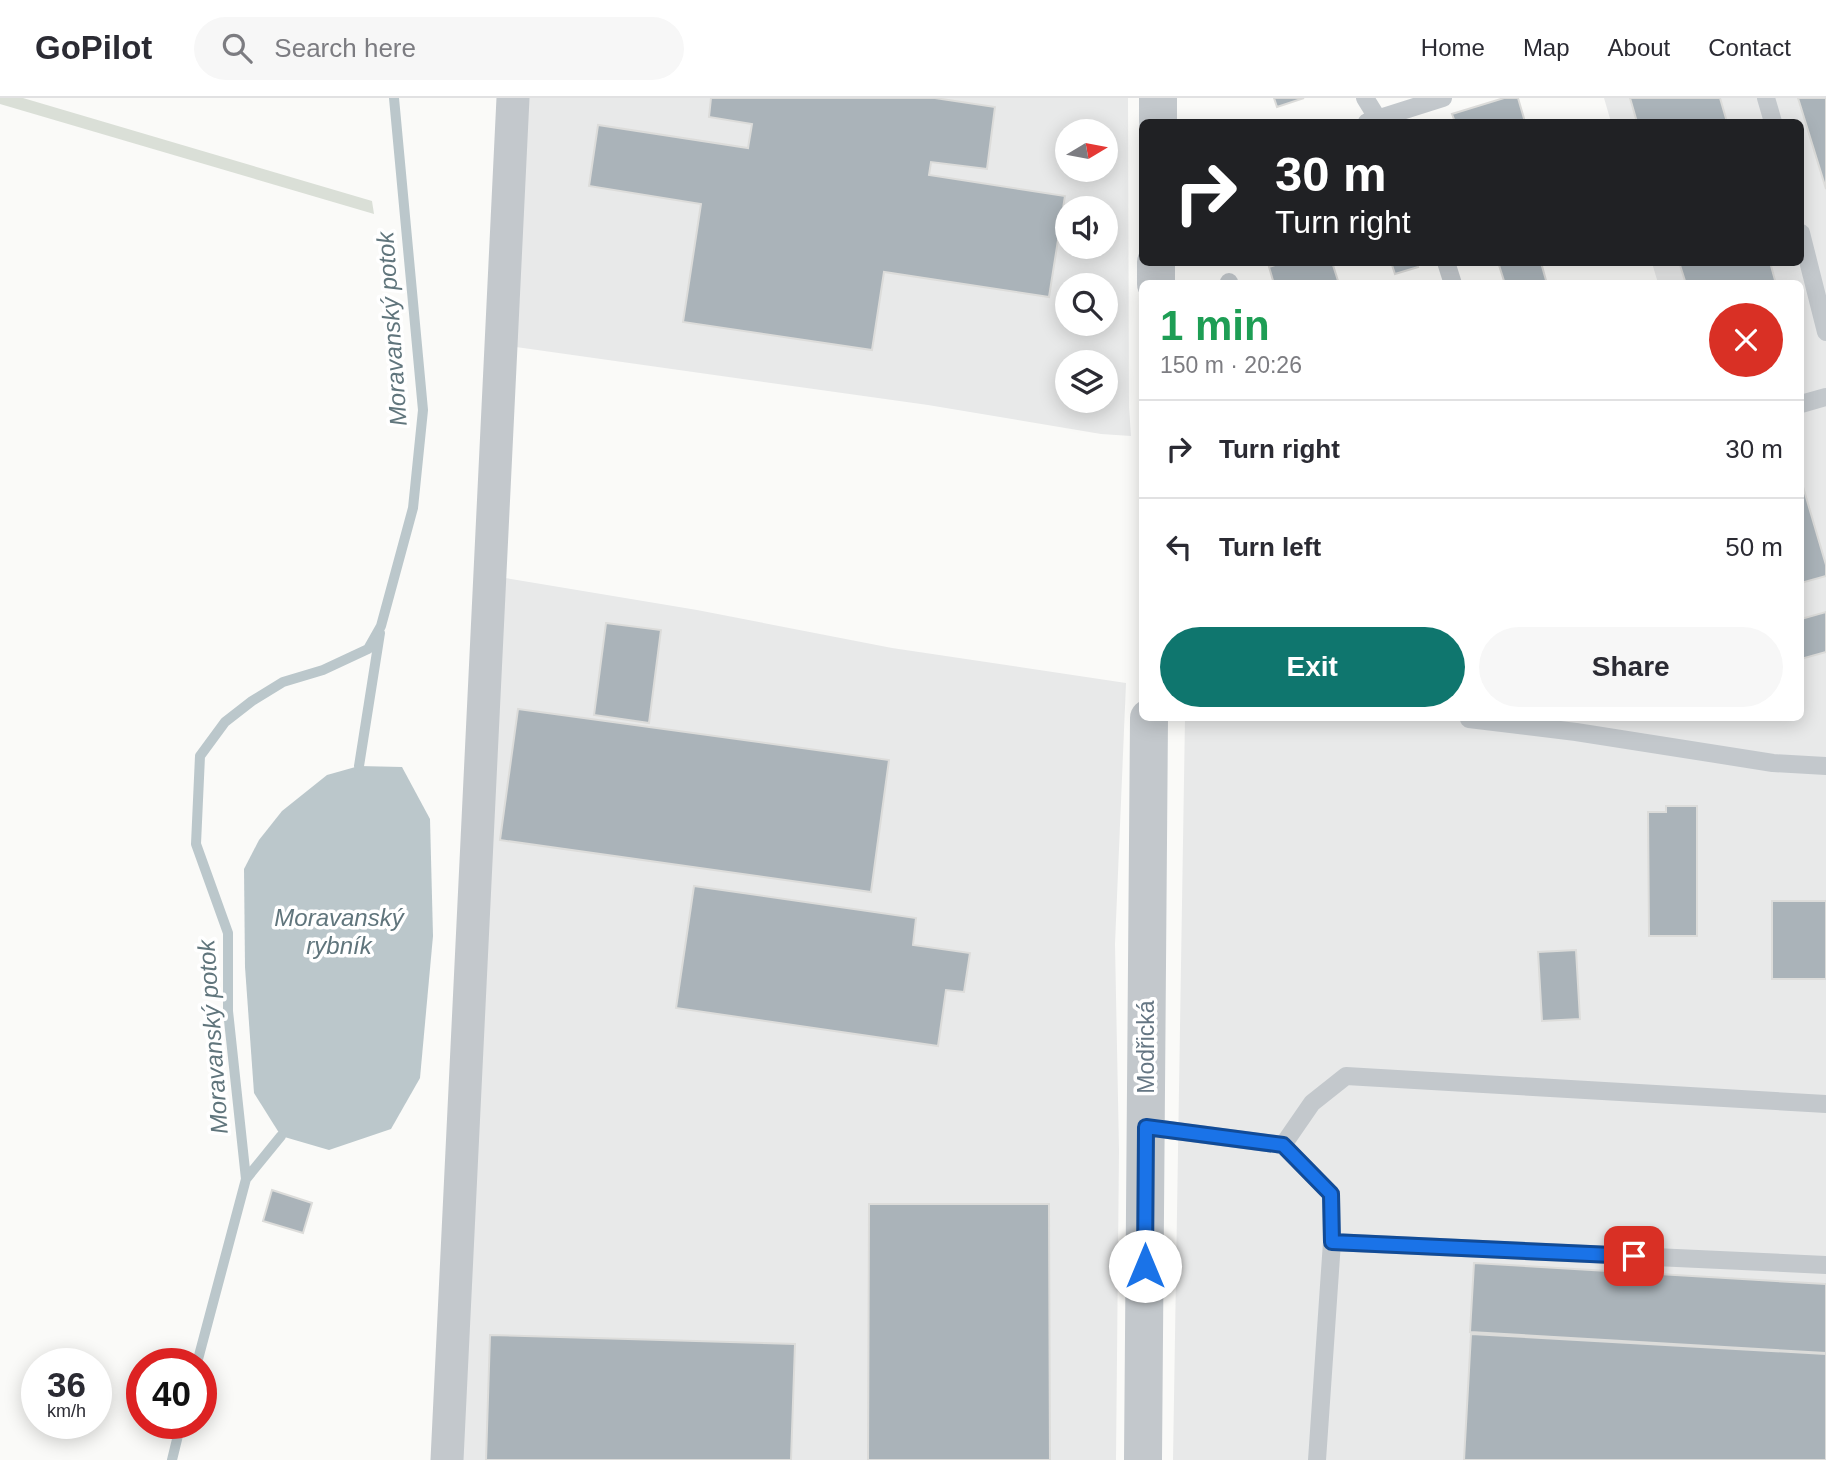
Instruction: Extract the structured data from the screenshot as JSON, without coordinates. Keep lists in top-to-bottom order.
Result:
{
  "streets": {
    "street": ["Modřická"]
  },
  "water": ["Moravanský potok", "Moravanský rybník"],
  "north": "right",
  "page": {
    "header": "GoPilot",
    "search": "Search here",
    "nav": [
      "Home",
      "Map",
      "About",
      "Contact"
    ],
    "turn": ["30 m", "Turn right"],
    "heading": ["1 min", "150 m · 20:26"],
    "list": [
      {
        "name": "Turn right",
        "value": "30 m"
      },
      {
        "name": "Turn left",
        "value": "50 m"
      }
    ],
    "buttons": ["Exit", "Share"],
    "speed": "36 km/h",
    "limit": "40"
  }
}
